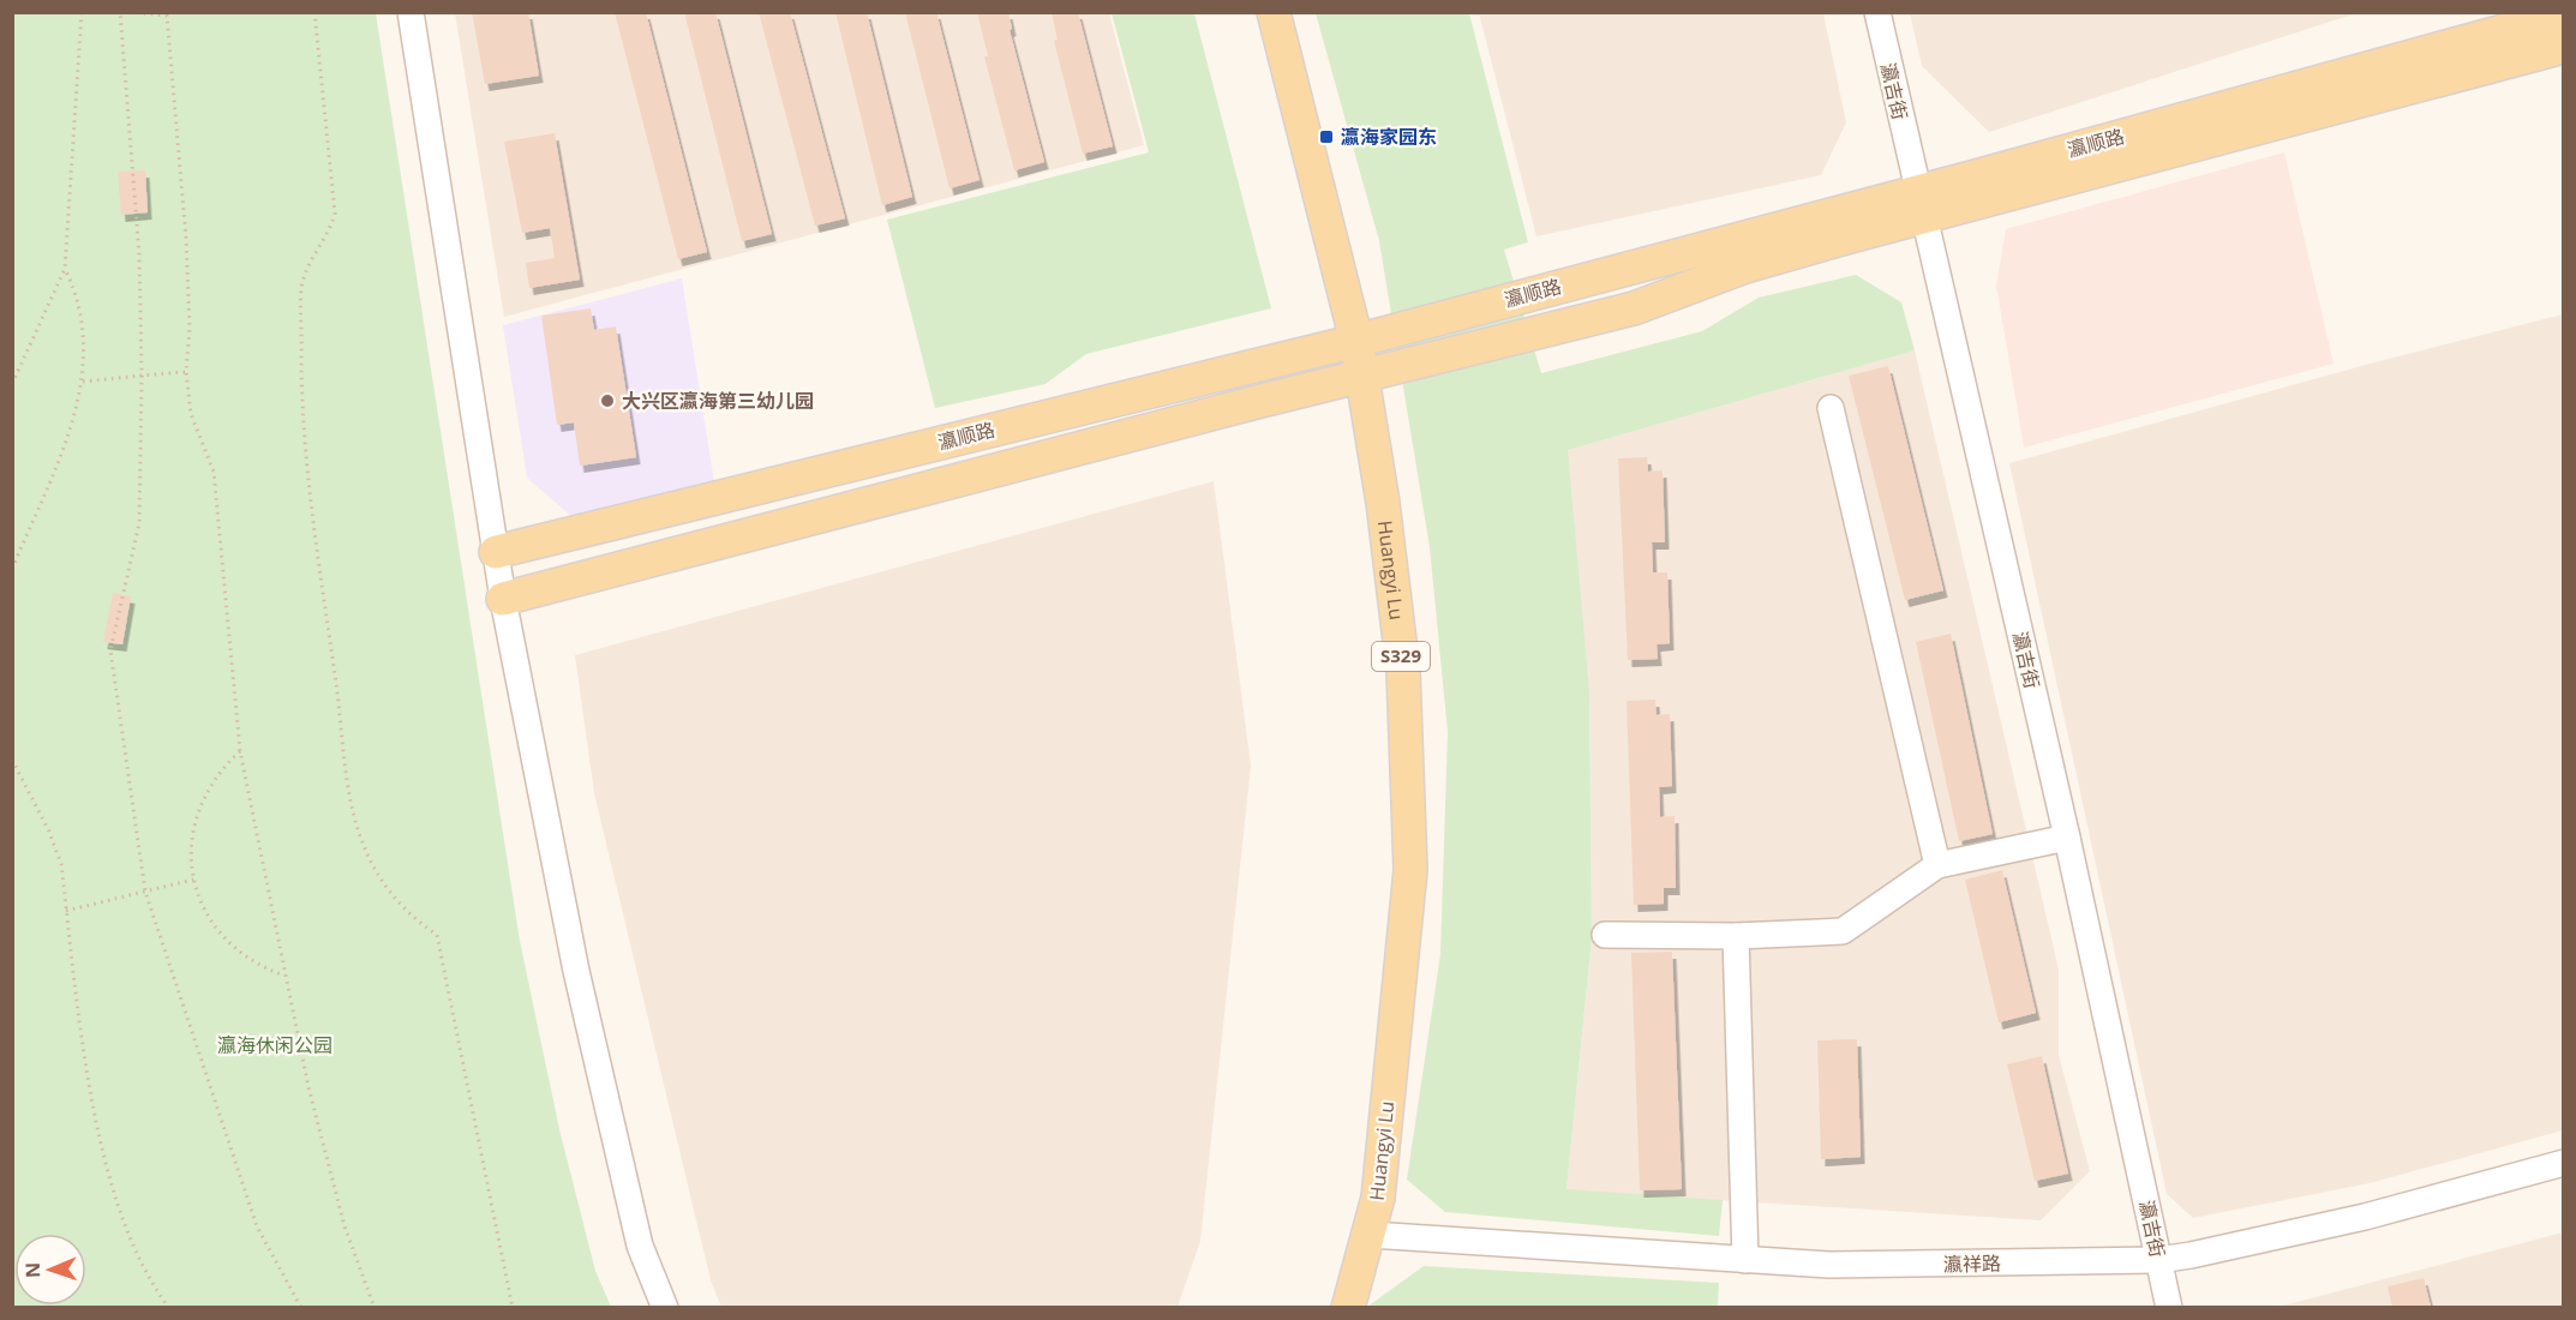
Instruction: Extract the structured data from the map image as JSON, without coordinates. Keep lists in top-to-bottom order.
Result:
{
  "streets": {
    "main road": ["瀛顺路", "Huangyi Lu", "S329"],
    "street": ["瀛吉街", "瀛祥路"]
  },
  "crossings": [
    ["瀛吉街", "瀛顺路"],
    ["瀛吉街", "瀛祥路"],
    ["瀛顺路", "Huangyi Lu"],
    ["Huangyi Lu", "瀛祥路"]
  ],
  "parks": ["瀛海休闲公园"],
  "places": {
    "transit": ["瀛海家园东"],
    "other": ["大兴区瀛海第三幼儿园"]
  },
  "north": "left"
}
